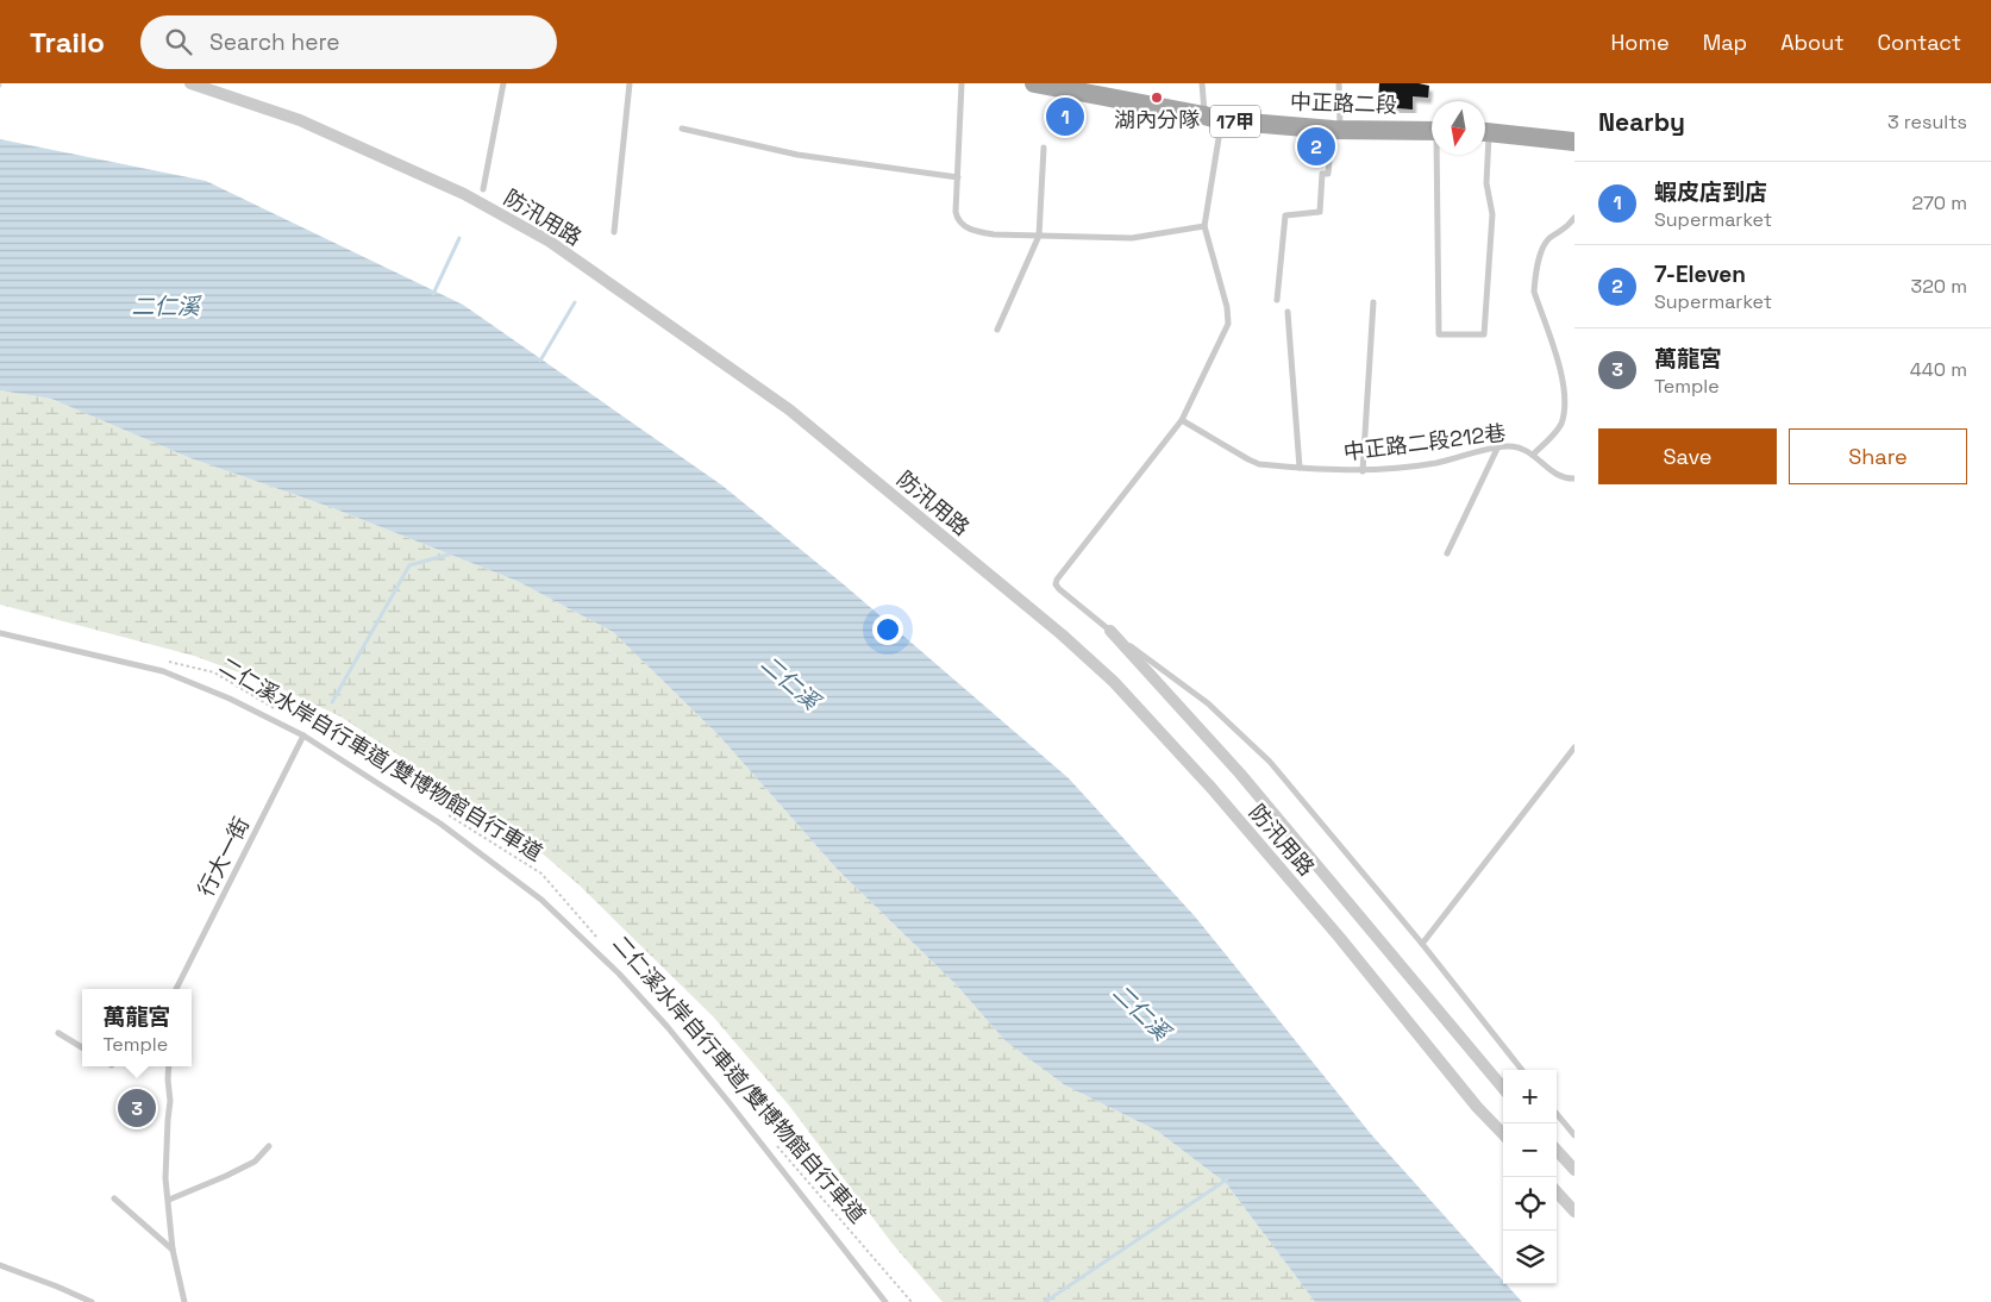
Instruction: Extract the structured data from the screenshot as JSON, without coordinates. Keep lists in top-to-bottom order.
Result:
{
  "streets": {
    "main road": ["中正路二段", "17甲"],
    "street": ["防汛用路"],
    "lane": ["中正路二段212巷", "行大一街"],
    "path": ["二仁溪水岸自行車道/雙博物館自行車道"]
  },
  "water": ["二仁溪"],
  "places": ["湖內分隊"],
  "north": "bottom",
  "page": {
    "header": "Trailo",
    "search": "Search here",
    "nav": [
      "Home",
      "Map",
      "About",
      "Contact"
    ],
    "heading": ["Nearby", "3 results"],
    "pins": ["1", "2", "3"],
    "list": [
      {
        "mark": "1",
        "name": "蝦皮店到店",
        "note": "Supermarket",
        "value": "270 m"
      },
      {
        "mark": "2",
        "name": "7-Eleven",
        "note": "Supermarket",
        "value": "320 m"
      },
      {
        "mark": "3",
        "name": "萬龍宮",
        "note": "Temple",
        "value": "440 m"
      }
    ],
    "buttons": ["Save", "Share"],
    "popup": ["萬龍宮", "Temple"],
    "map_buttons": ["+", "−"]
  }
}
